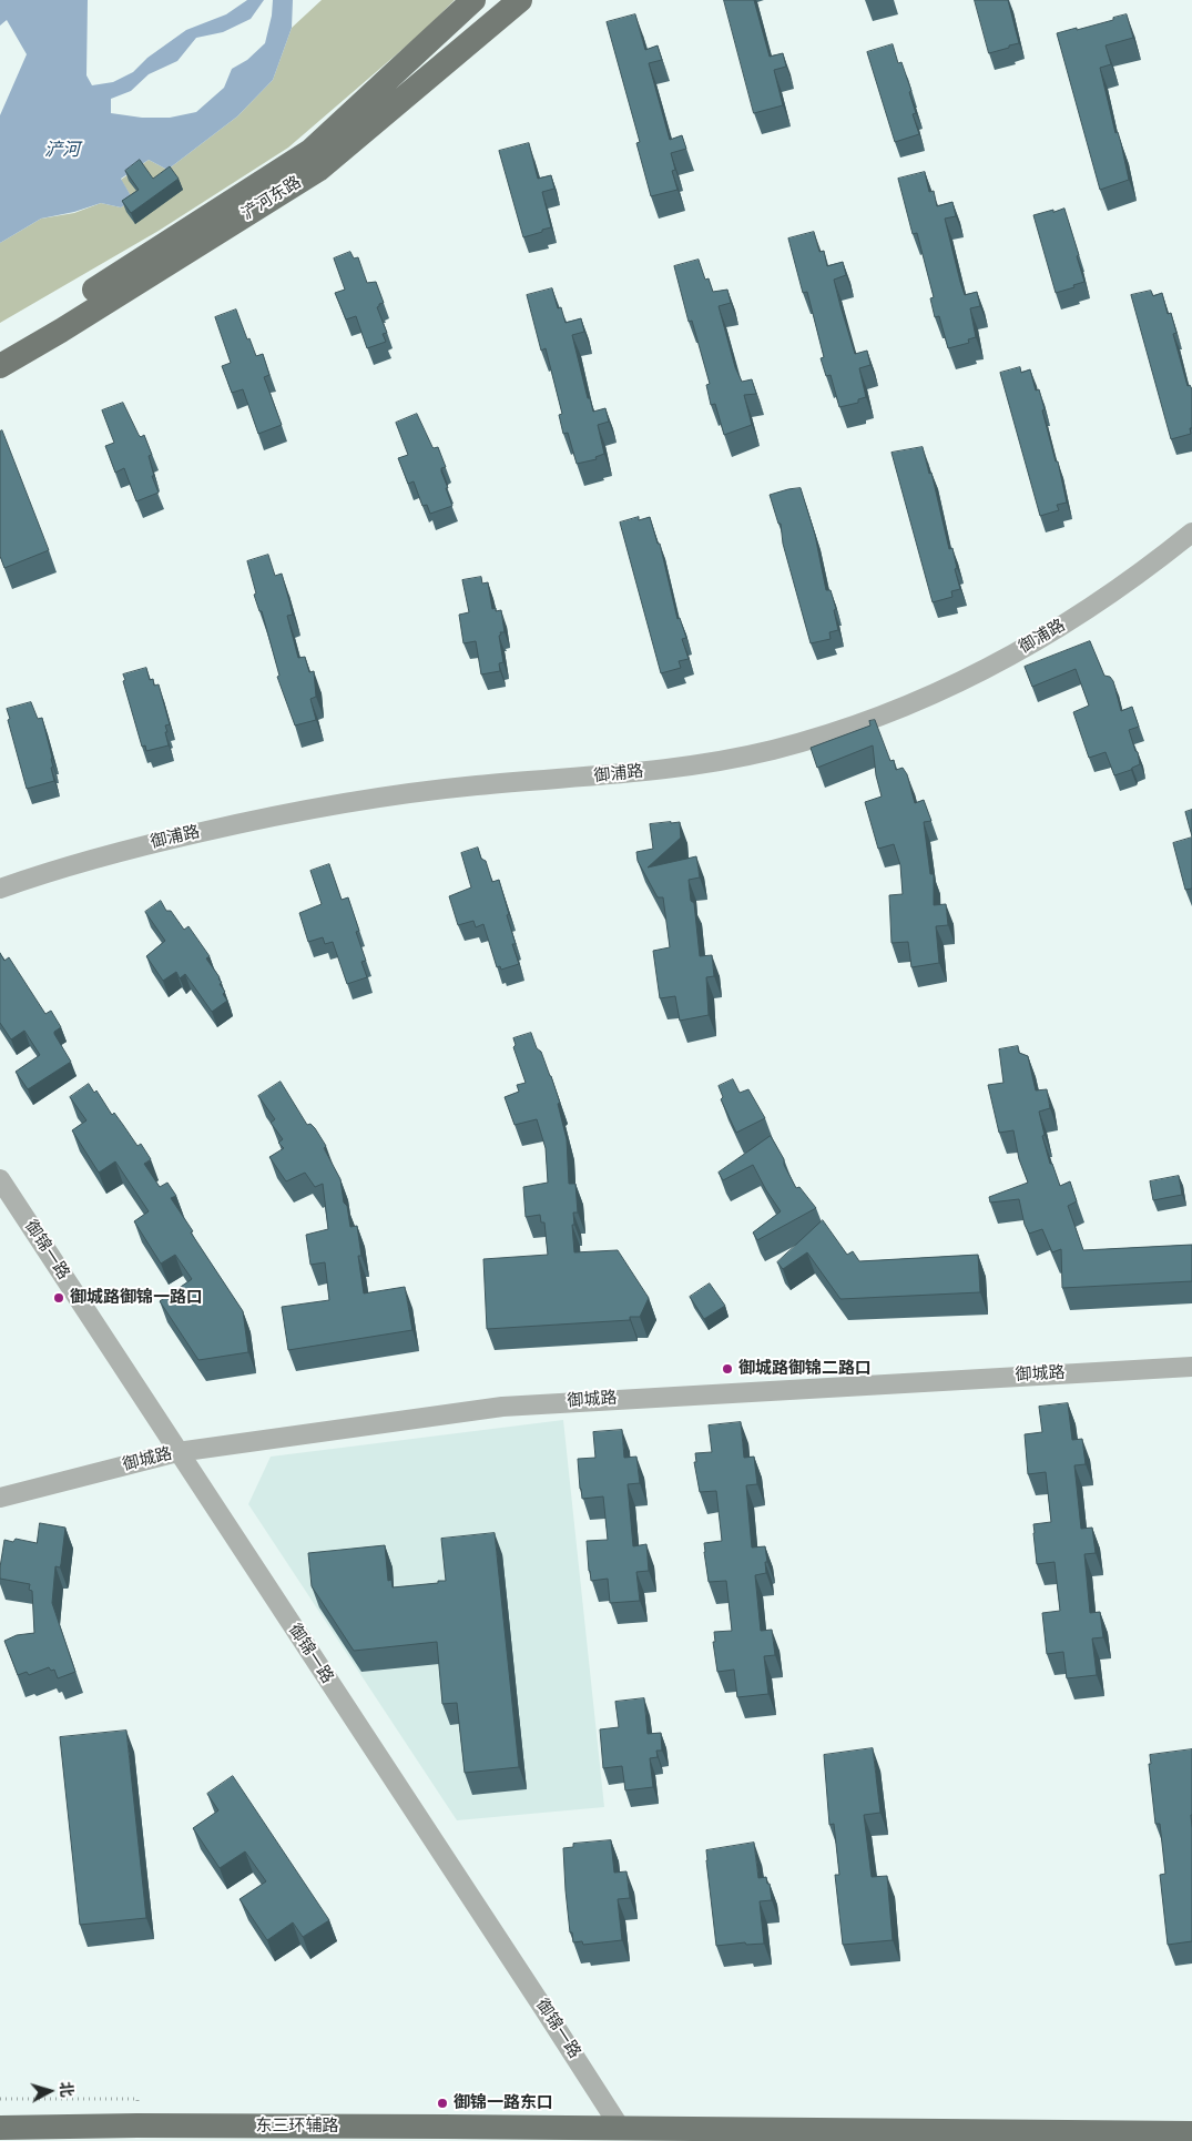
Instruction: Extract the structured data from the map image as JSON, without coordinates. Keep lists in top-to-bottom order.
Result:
{
  "streets": {
    "main road": ["浐河东路", "东三环辅路"],
    "street": ["御浦路", "御锦一路", "御城路"]
  },
  "crossings": [
    ["御锦一路", "御城路"],
    ["御锦一路", "东三环辅路"]
  ],
  "water": ["浐河"],
  "places": ["御城路御锦一路口", "御城路御锦二路口", "御锦一路东口"],
  "north": "right"
}
